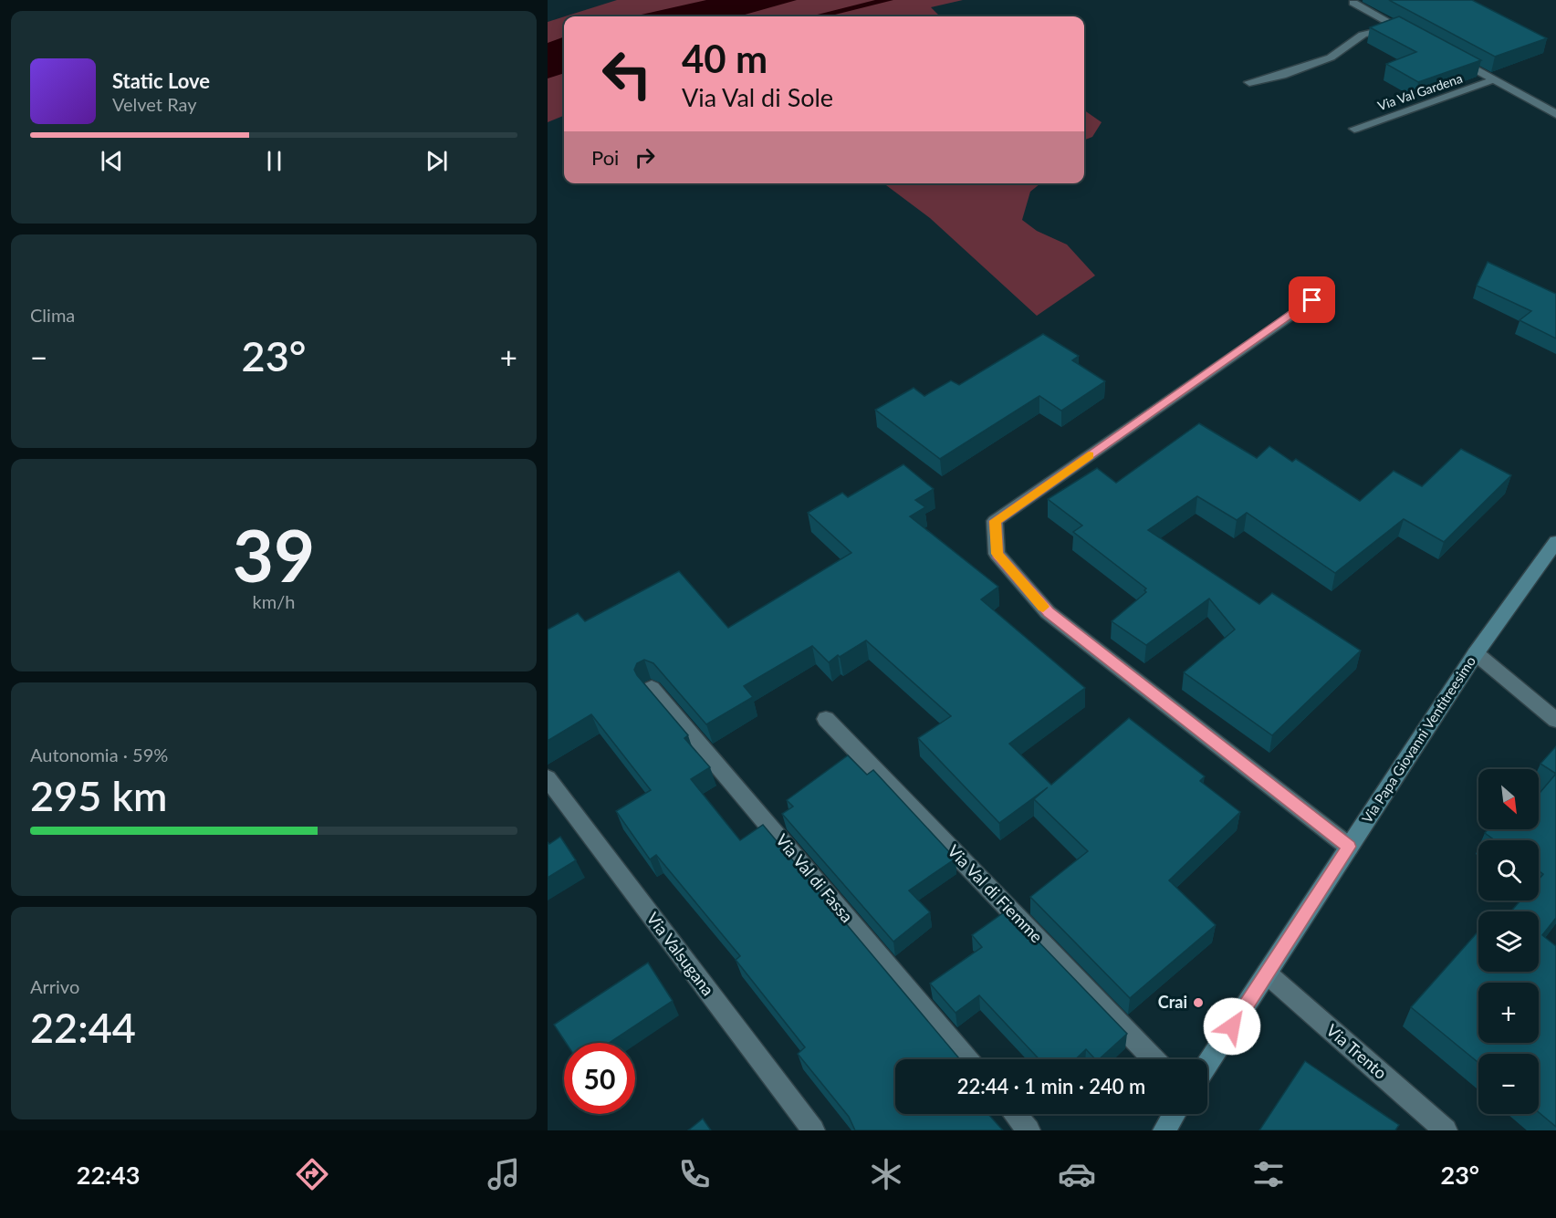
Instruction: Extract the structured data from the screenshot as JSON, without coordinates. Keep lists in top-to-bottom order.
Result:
{
  "streets": {
    "main road": ["Via Papa Giovanni Ventitreesimo"],
    "street": [
      "Via Val Gardena",
      "Via Val di Fassa",
      "Via Val di Fiemme",
      "Via Valsugana",
      "Via Trento"
    ]
  },
  "crossings": [
    ["Via Papa Giovanni Ventitreesimo", "Via Trento"]
  ],
  "places": ["Crai"],
  "north": "bottom right",
  "page": {
    "turn": ["40 m", "Via Val di Sole"],
    "song": ["Static Love", "Velvet Ray"],
    "then": "Poi",
    "tile": [
      "Clima",
      ["39", "km/h"],
      ["Autonomia · 59%", "295 km"],
      ["Arrivo", "22:44"]
    ],
    "heat": ["−", "23°", "+"],
    "map_buttons": ["+", "−"],
    "limit": "50",
    "trip": "22:44 · 1 min · 240 m",
    "tabs": ["22:43", "23°"]
  }
}
